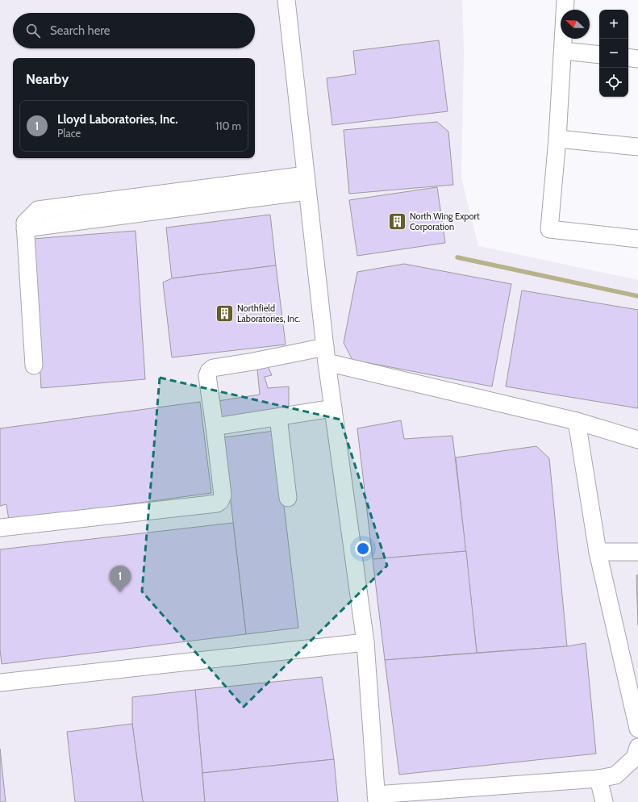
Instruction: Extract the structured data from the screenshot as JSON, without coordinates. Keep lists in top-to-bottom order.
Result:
{
  "places": {
    "building": ["North Wing Export Corporation", "Northfield Laboratories, Inc."]
  },
  "north": "top left",
  "page": {
    "map_buttons": ["+", "−"],
    "search": "Search here",
    "heading": "Nearby",
    "list": [
      {
        "mark": "1",
        "name": "Lloyd Laboratories, Inc.",
        "note": "Place",
        "value": "110 m"
      }
    ],
    "pins": "1"
  }
}
